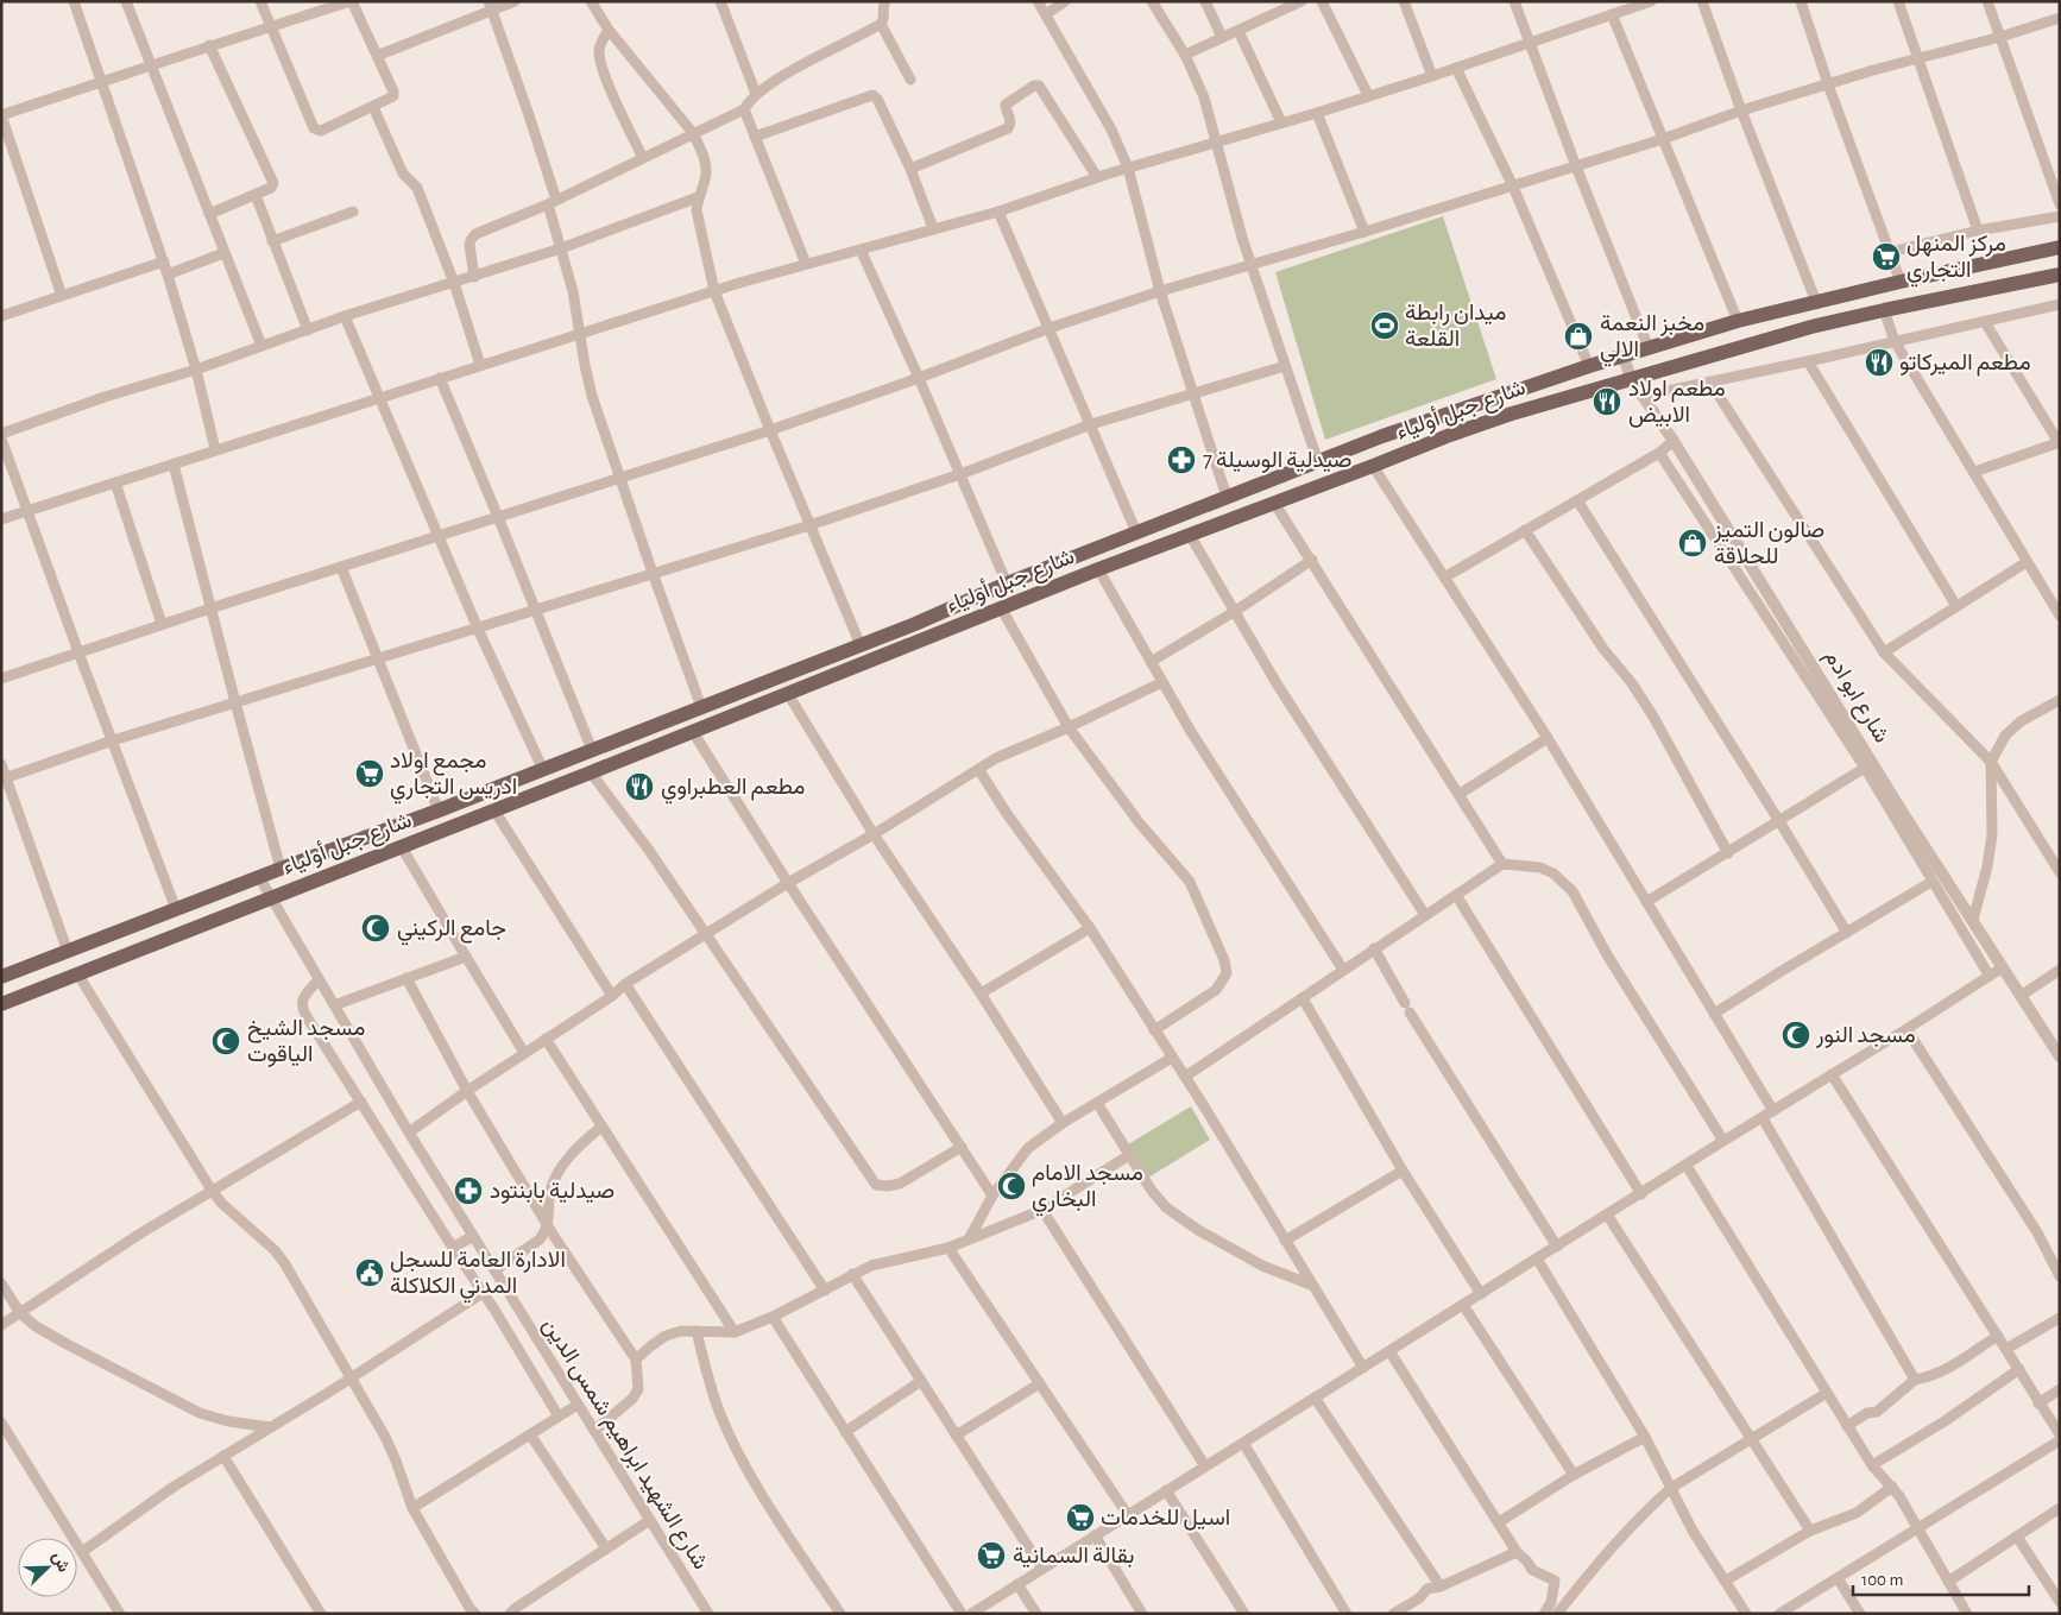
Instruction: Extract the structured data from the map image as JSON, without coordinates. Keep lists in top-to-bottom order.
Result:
{
  "streets": {
    "main road": ["شارع جبل أولياء"],
    "street": ["شارع ابو ادم", "شارع الشهيد ابراهيم شمس الدين"]
  },
  "crossings": [
    ["شارع جبل أولياء", "شارع ابو ادم"],
    ["شارع جبل أولياء", "شارع الشهيد ابراهيم شمس الدين"]
  ],
  "places": {
    "supermarket": [
      "مركز المنهل التجاري",
      "مجمع اولاد ادريس التجاري",
      "اسيل للخدمات",
      "بقالة السمانية"
    ],
    "sports": ["ميدان رابطة القلعة"],
    "shop": ["مخبز النعمة الالي", "صالون التميز للحلاقة"],
    "restaurant": ["مطعم الميركاتو", "مطعم اولاد الابيض", "مطعم العطبراوي"],
    "pharmacy": ["صيدلية الوسيلة 7", "صيدلية بابنتود"],
    "mosque": [
      "جامع الركيني",
      "مسجد النور",
      "مسجد الشيخ الياقوت",
      "مسجد الامام البخاري"
    ],
    "public building": ["الادارة العامة للسجل المدني الكلاكلة"]
  },
  "scale_bar": "100 m",
  "north": "top right"
}
